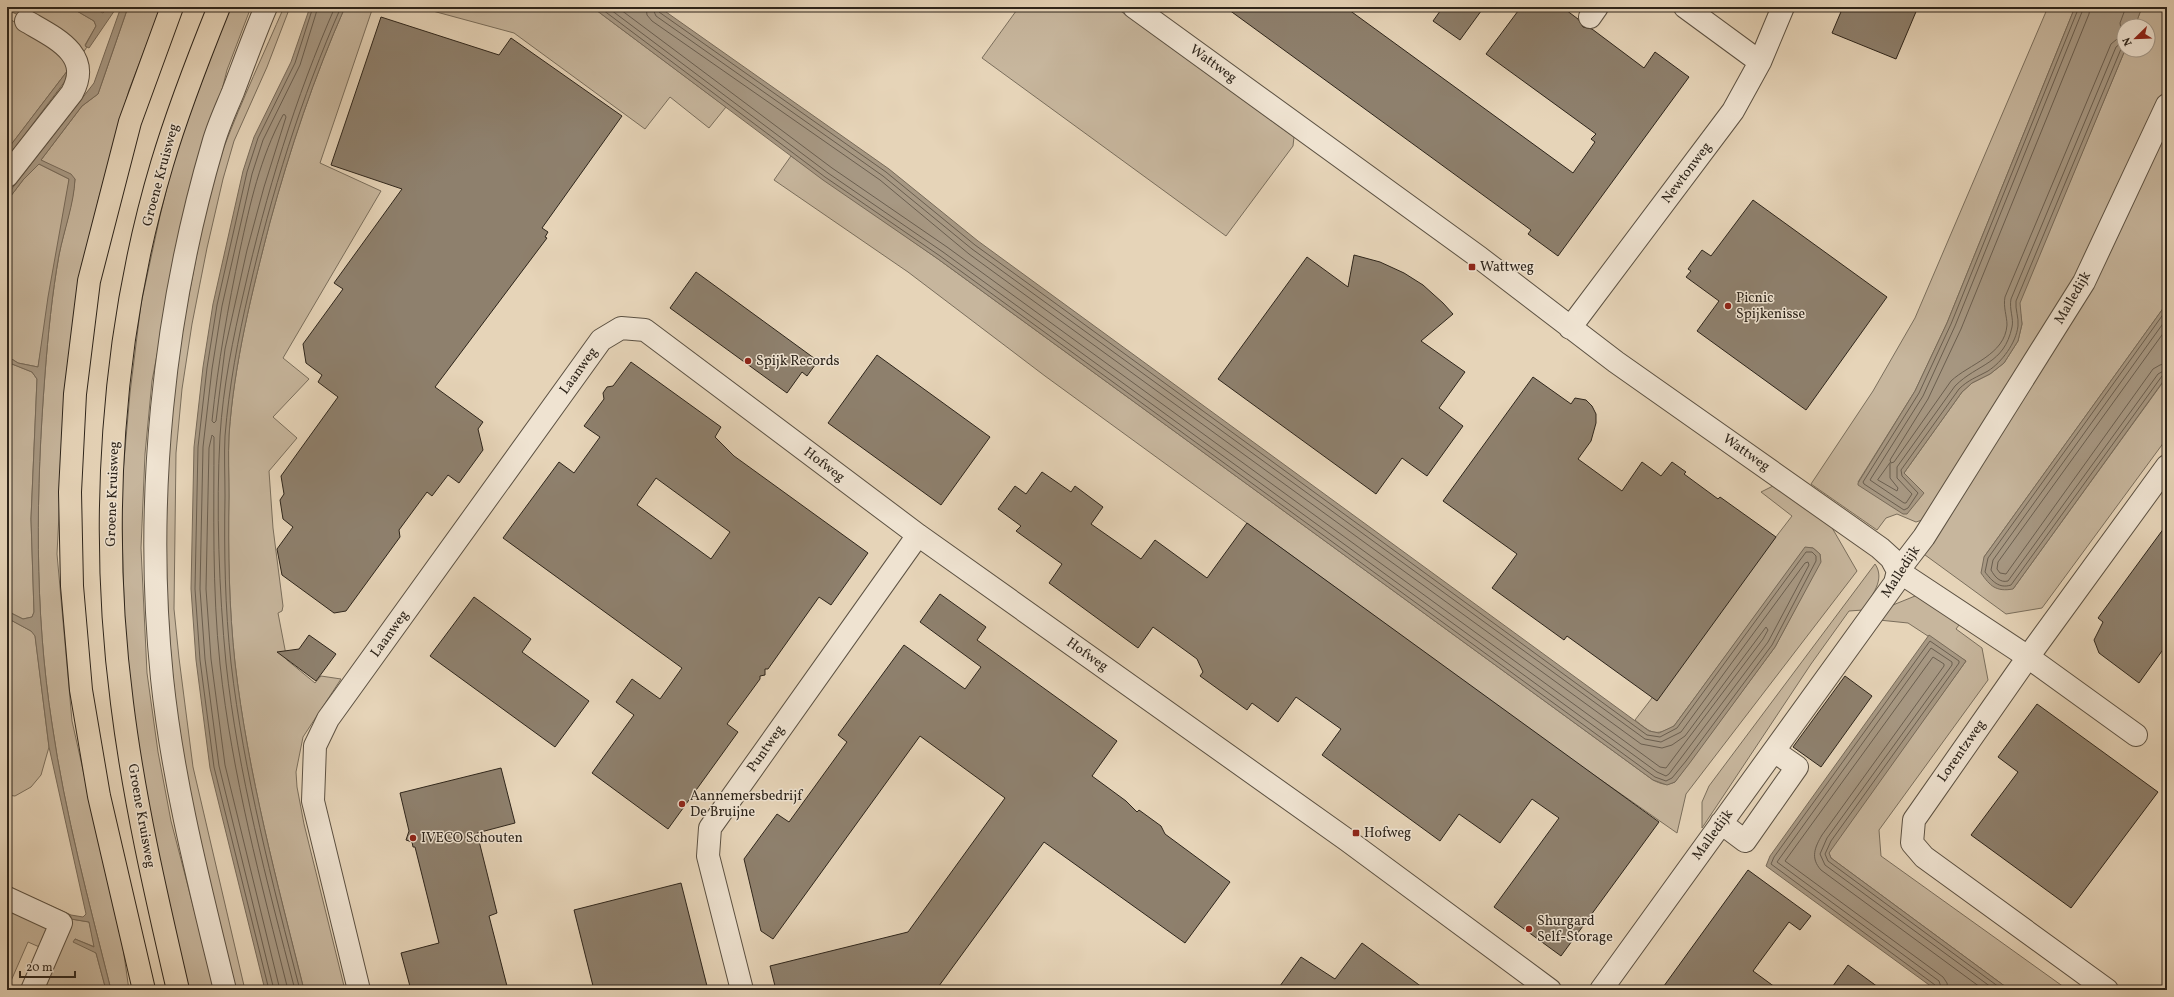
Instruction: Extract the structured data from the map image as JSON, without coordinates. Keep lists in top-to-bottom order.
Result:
{
  "streets": {
    "main road": ["Groene Kruisweg"],
    "street": [
      "Wattweg",
      "Newtonweg",
      "Malledijk",
      "Laanweg",
      "Hofweg",
      "Puntweg",
      "Lorentzweg"
    ]
  },
  "crossings": [
    ["Wattweg", "Newtonweg"],
    ["Wattweg", "Malledijk"],
    ["Wattweg", "Lorentzweg"],
    ["Laanweg", "Hofweg"],
    ["Hofweg", "Puntweg"]
  ],
  "places": {
    "transit": ["Wattweg", "Hofweg"],
    "other": [
      "Picnic Spijkenisse",
      "Spijk Records",
      "Aannemersbedrijf De Bruijne",
      "IVECO Schouten",
      "Shurgard Self-Storage"
    ]
  },
  "scale_bar": "20 m",
  "north": "bottom left"
}
